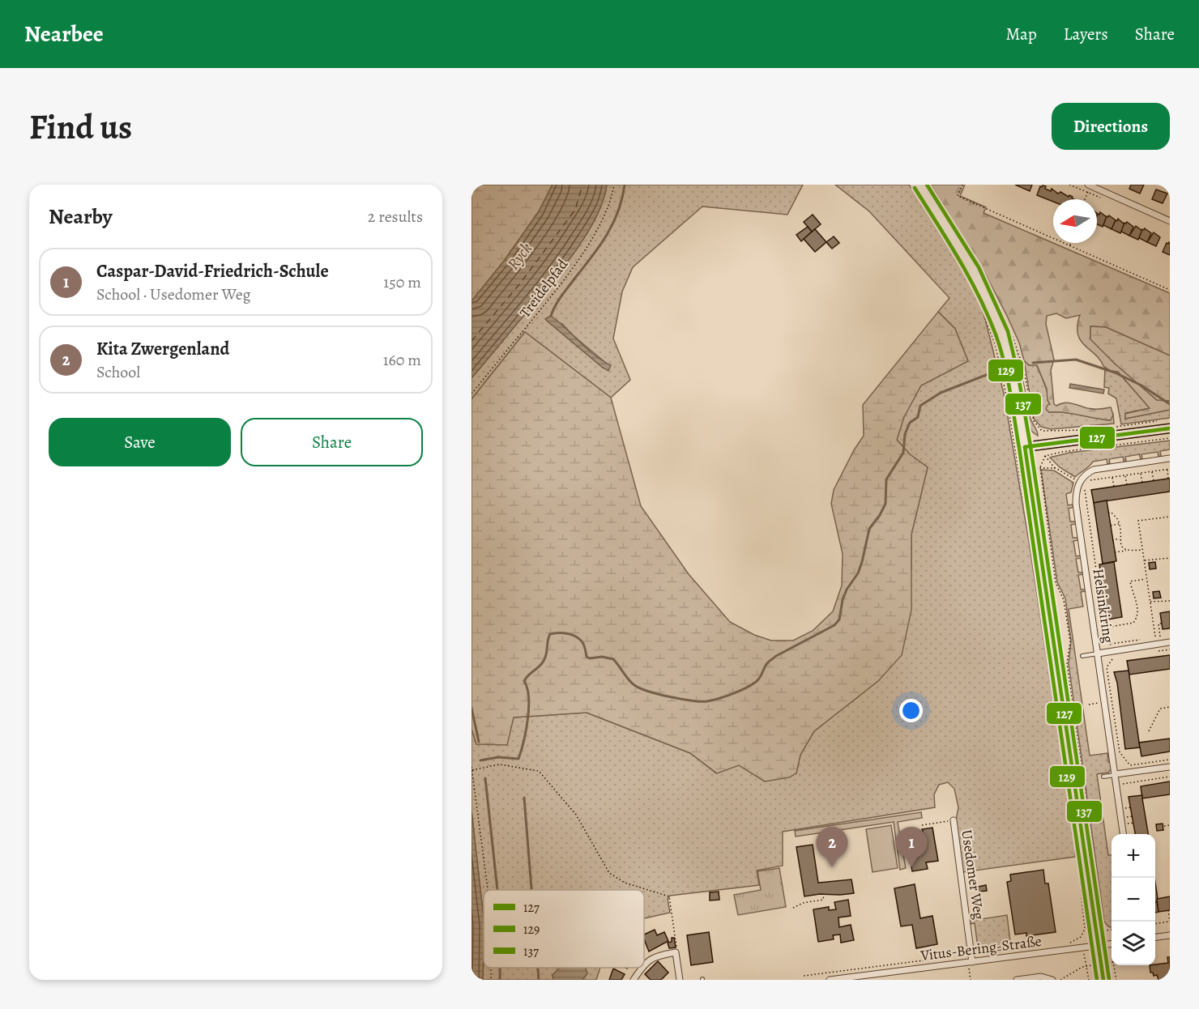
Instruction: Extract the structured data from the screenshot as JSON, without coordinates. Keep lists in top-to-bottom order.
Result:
{
  "streets": {
    "street": ["Helsinkiring", "Usedomer Weg", "Vitus-Bering-Straße"],
    "path": ["Treidelpfad"]
  },
  "crossings": [
    ["Usedomer Weg", "Vitus-Bering-Straße"]
  ],
  "water": ["Ryck"],
  "lines": ["transit line 137", "transit line 129", "transit line 127"],
  "legend": ["127", "129", "137"],
  "north": "left",
  "page": {
    "header": "Nearbee",
    "nav": ["Map", "Layers", "Share"],
    "buttons": [
      "Directions",
      ["Save", "Share"]
    ],
    "title": "Find us",
    "heading": ["Nearby", "2 results"],
    "list": [
      {
        "mark": "1",
        "name": "Caspar-David-Friedrich-Schule",
        "note": "School · Usedomer Weg",
        "value": "150 m"
      },
      {
        "mark": "2",
        "name": "Kita Zwergenland",
        "note": "School",
        "value": "160 m"
      }
    ],
    "pins": ["1", "2"],
    "map_buttons": ["+", "−"]
  }
}
